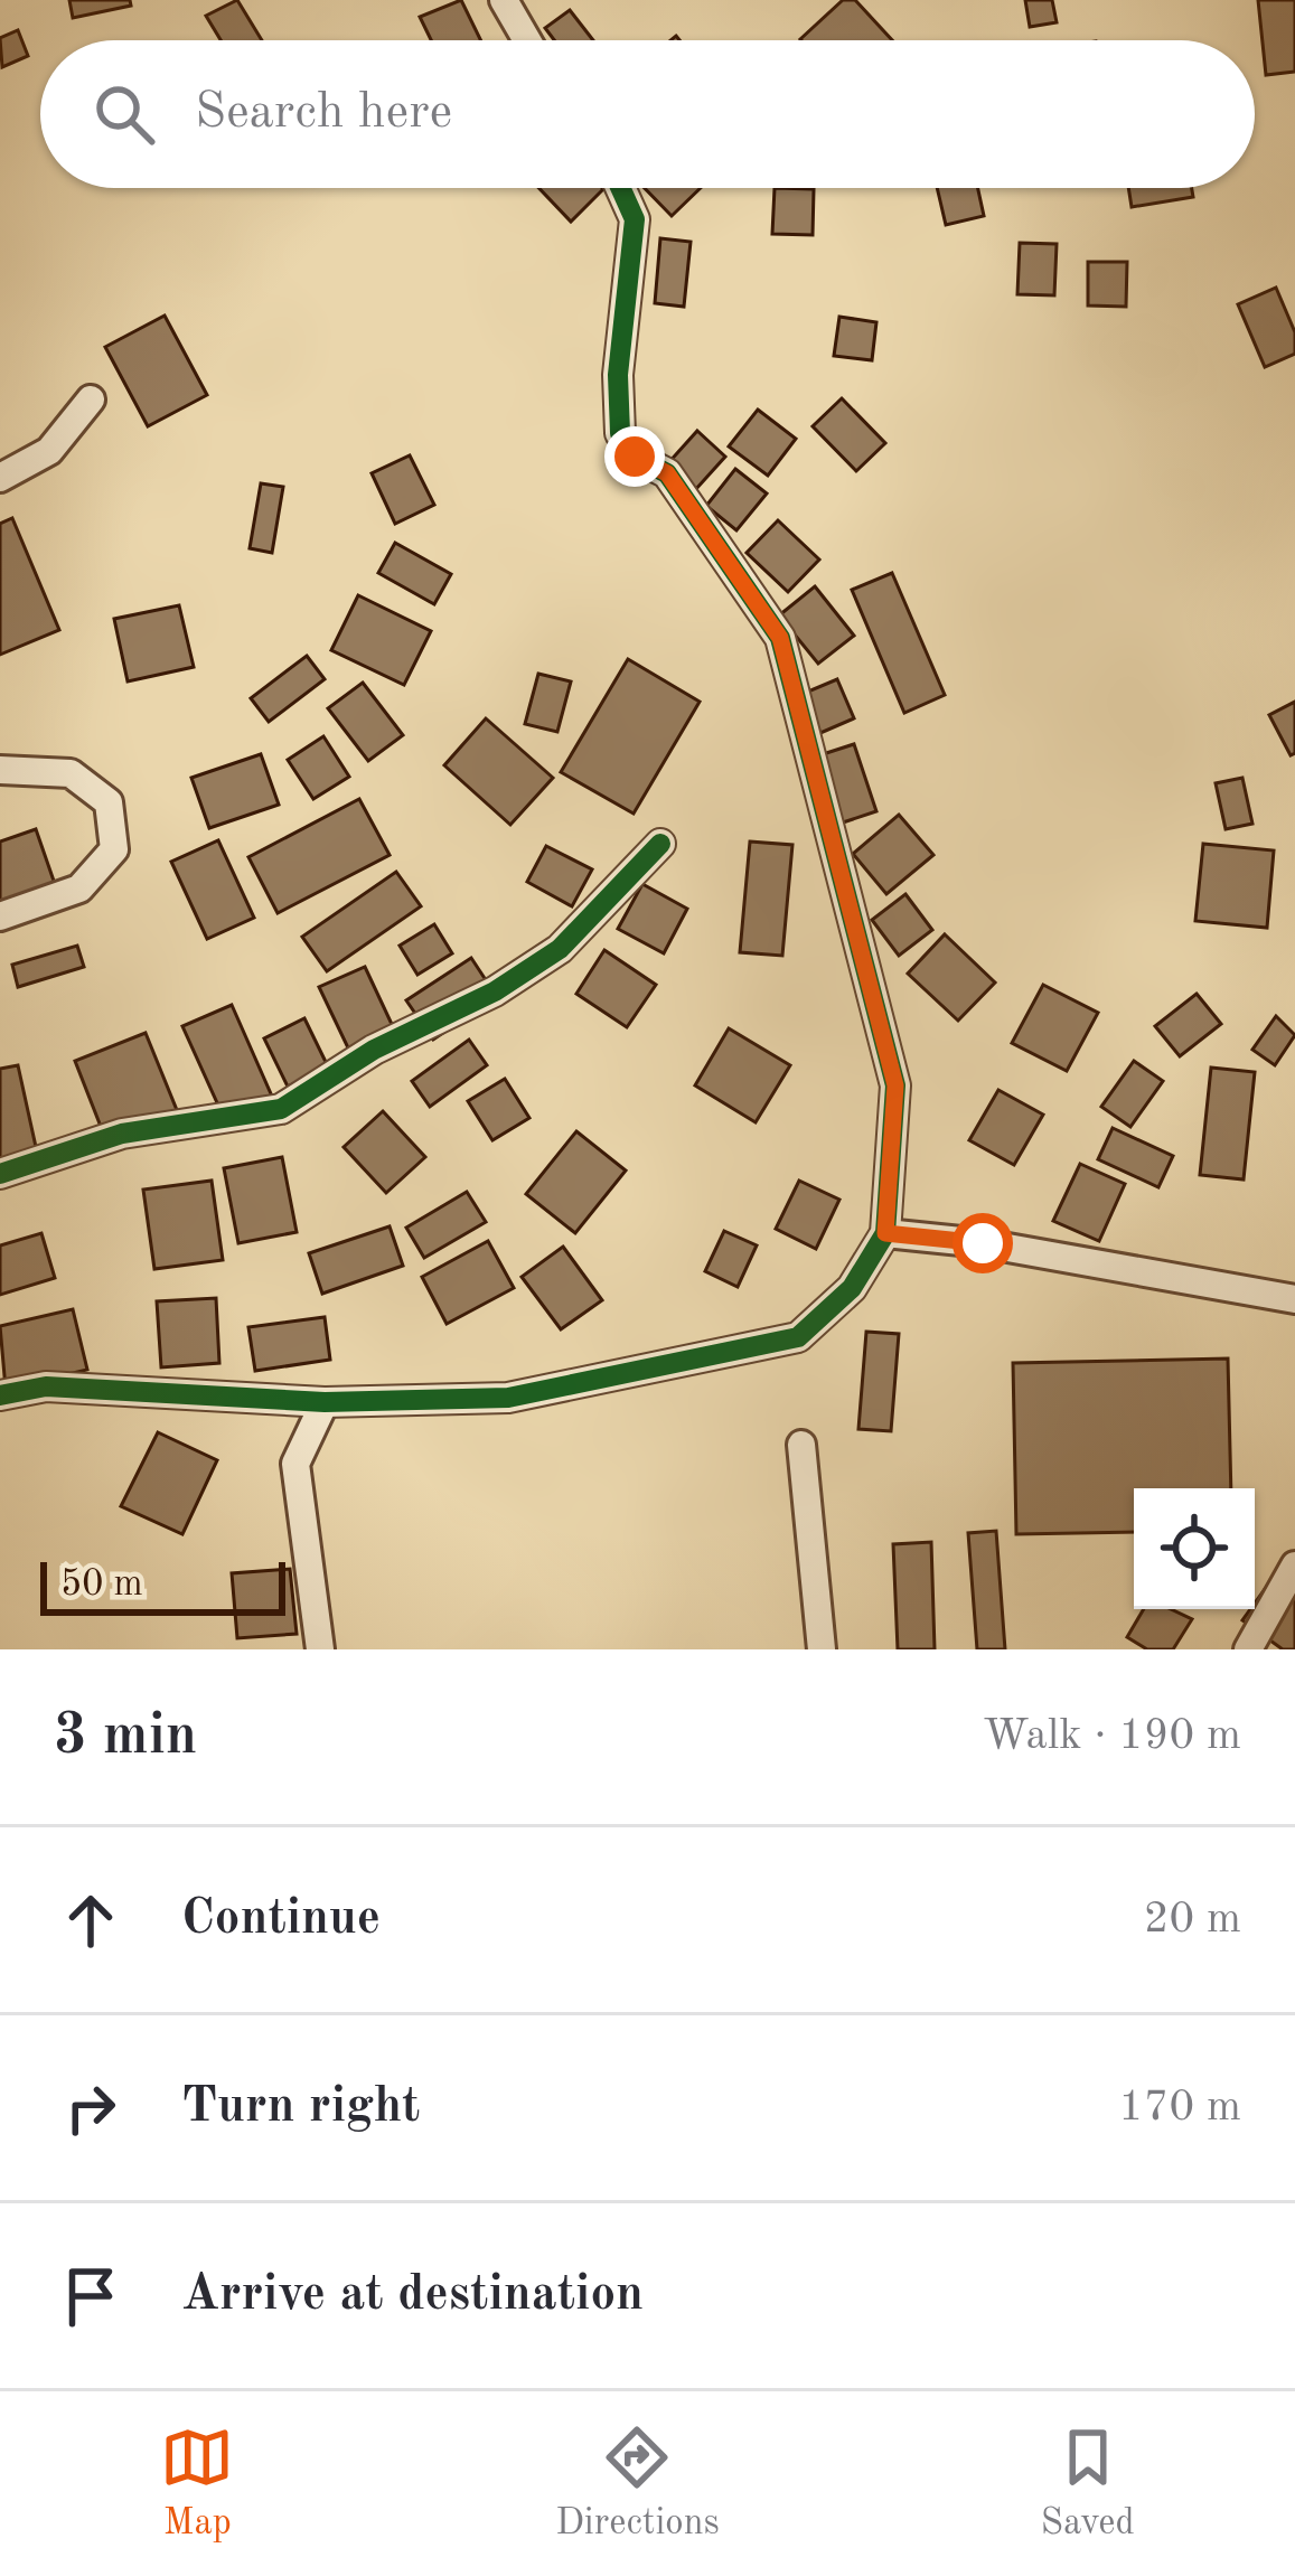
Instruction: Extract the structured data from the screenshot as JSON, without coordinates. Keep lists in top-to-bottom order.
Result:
{
  "scale_bar": "50 m",
  "page": {
    "search": "Search here",
    "scale": "50 m",
    "heading": ["3 min", "Walk · 190 m"],
    "list": [
      ["Continue", "20 m"],
      ["Turn right", "170 m"],
      "Arrive at destination"
    ],
    "nav": ["Map", "Directions", "Saved"]
  }
}
